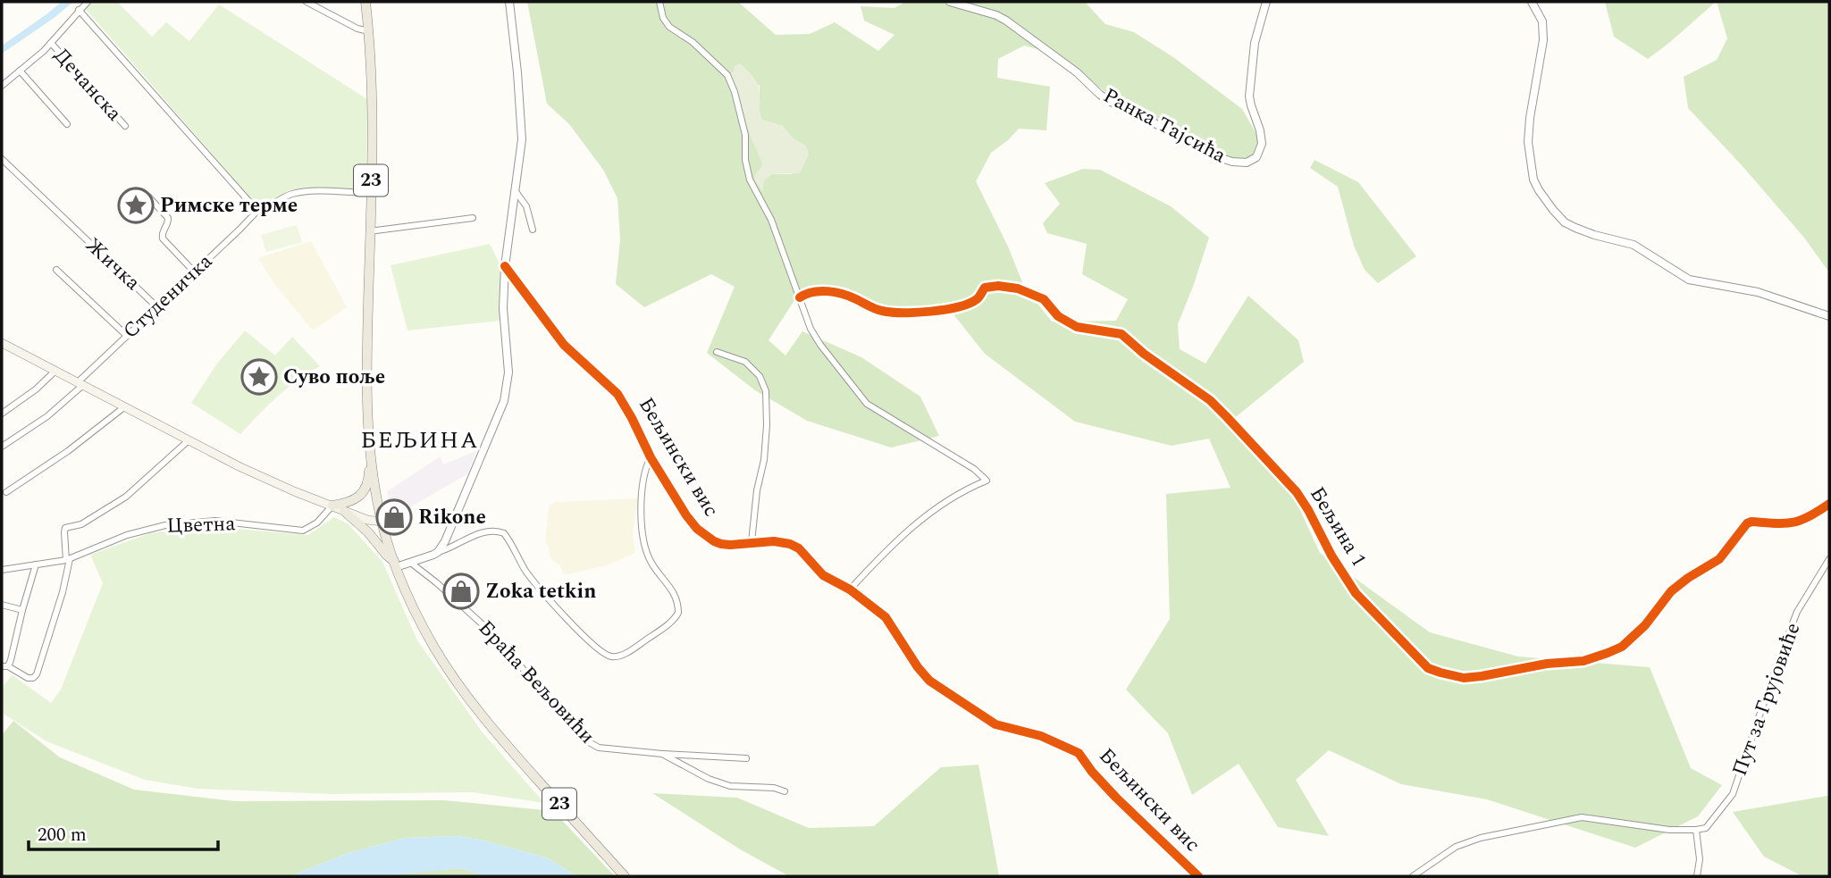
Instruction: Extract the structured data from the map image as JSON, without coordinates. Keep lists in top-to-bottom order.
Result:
{
  "streets": {
    "main road": ["23"],
    "street": [
      "Дечанска",
      "Ранка Тајсића",
      "Жичка",
      "Студеничка",
      "Бељински вис",
      "Цветна",
      "Бељина 1",
      "Браћа Вељовићи",
      "Пут за Грујовиће"
    ]
  },
  "crossings": [
    ["23", "Студеничка"],
    ["Жичка", "Студеничка"]
  ],
  "districts": ["БЕЉИНА"],
  "places": {
    "place": ["Римске терме", "Суво поље"],
    "shop": ["Rikone", "Zoka tetkin"]
  },
  "scale_bar": "200 m"
}
